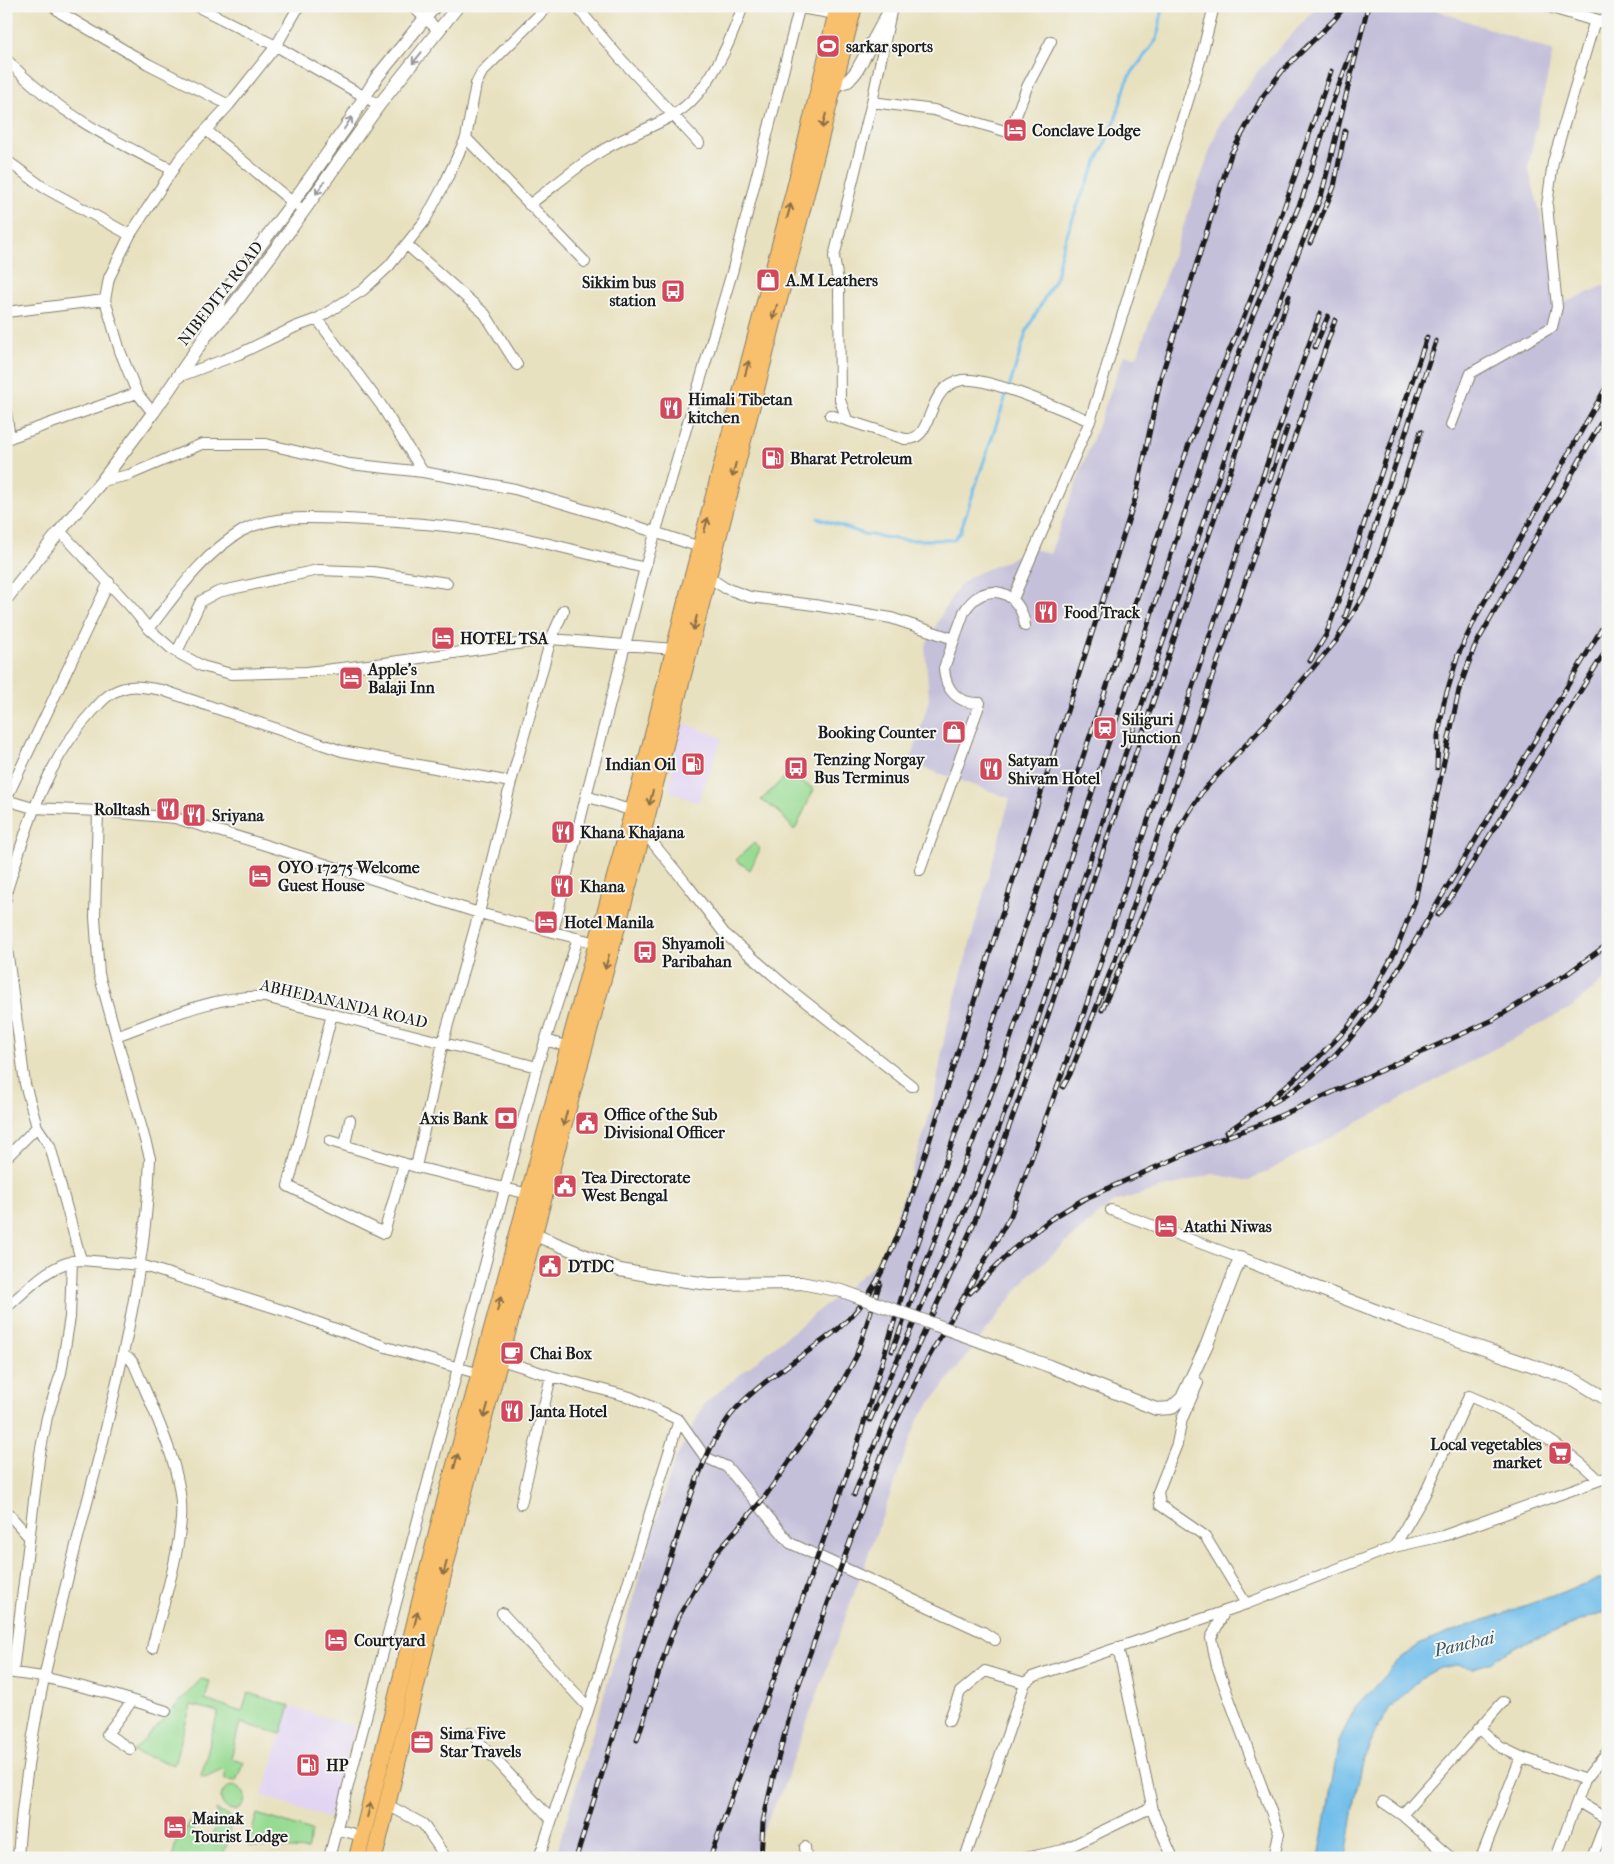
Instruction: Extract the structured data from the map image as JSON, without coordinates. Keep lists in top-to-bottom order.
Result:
{
  "streets": {
    "street": ["NIBEDITA ROAD", "ABHEDANANDA ROAD"]
  },
  "water": ["Panchai"],
  "places": {
    "sports": ["sarkar sports"],
    "hotel": [
      "Conclave Lodge",
      "HOTEL TSA",
      "Apple's Balaji Inn",
      "OYO 17275 Welcome Guest House",
      "Hotel Manila",
      "Atathi Niwas",
      "Courtyard",
      "Mainak Tourist Lodge"
    ],
    "shop": ["A.M Leathers", "Booking Counter"],
    "bus stop": ["Sikkim bus station", "Tenzing Norgay Bus Terminus", "Shyamoli Paribahan"],
    "restaurant": [
      "Himali Tibetan kitchen",
      "Food Track",
      "Satyam Shivam Hotel",
      "Rolltash",
      "Sriyana",
      "Khana Khajana",
      "Khana",
      "Janta Hotel"
    ],
    "fuel station": ["Bharat Petroleum", "Indian Oil", "HP"],
    "station": ["Siliguri Junction"],
    "bank": ["Axis Bank"],
    "public building": ["Office of the Sub Divisional Officer", "Tea Directorate West Bengal", "DTDC"],
    "cafe": ["Chai Box"],
    "supermarket": ["Local vegetables market"],
    "office": ["Sima Five Star Travels"]
  }
}
